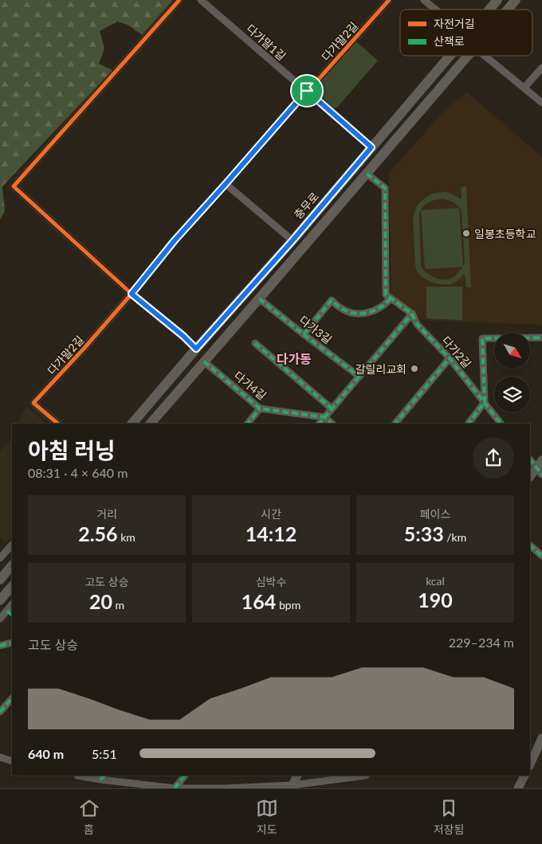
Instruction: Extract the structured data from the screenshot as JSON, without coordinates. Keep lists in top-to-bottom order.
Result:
{
  "streets": {
    "main road": ["충무로"],
    "street": [
      "다가말2길",
      "다가말1길",
      "다가3길",
      "다가2길",
      "다가4길"
    ]
  },
  "crossings": [
    ["다가말2길", "다가말1길"],
    ["다가말1길", "충무로"]
  ],
  "districts": ["다가동"],
  "places": ["일봉초등학교", "갈릴리교회"],
  "legend": ["자전거길", "산책로"],
  "north": "bottom right",
  "page": {
    "heading": ["아침 러닝", "08:31 · 4 × 640 m"],
    "stats": [
      ["거리", "2.56 km"],
      ["시간", "14:12"],
      ["페이스", "5:33 /km"],
      ["고도 상승", "20 m"],
      ["심박수", "164 bpm"],
      ["kcal", "190"]
    ],
    "chart": ["고도 상승", "229–234 m"],
    "list": [
      {
        "name": "640 m",
        "note": "5:51"
      }
    ],
    "tabs": ["홈", "지도", "저장됨"]
  }
}
